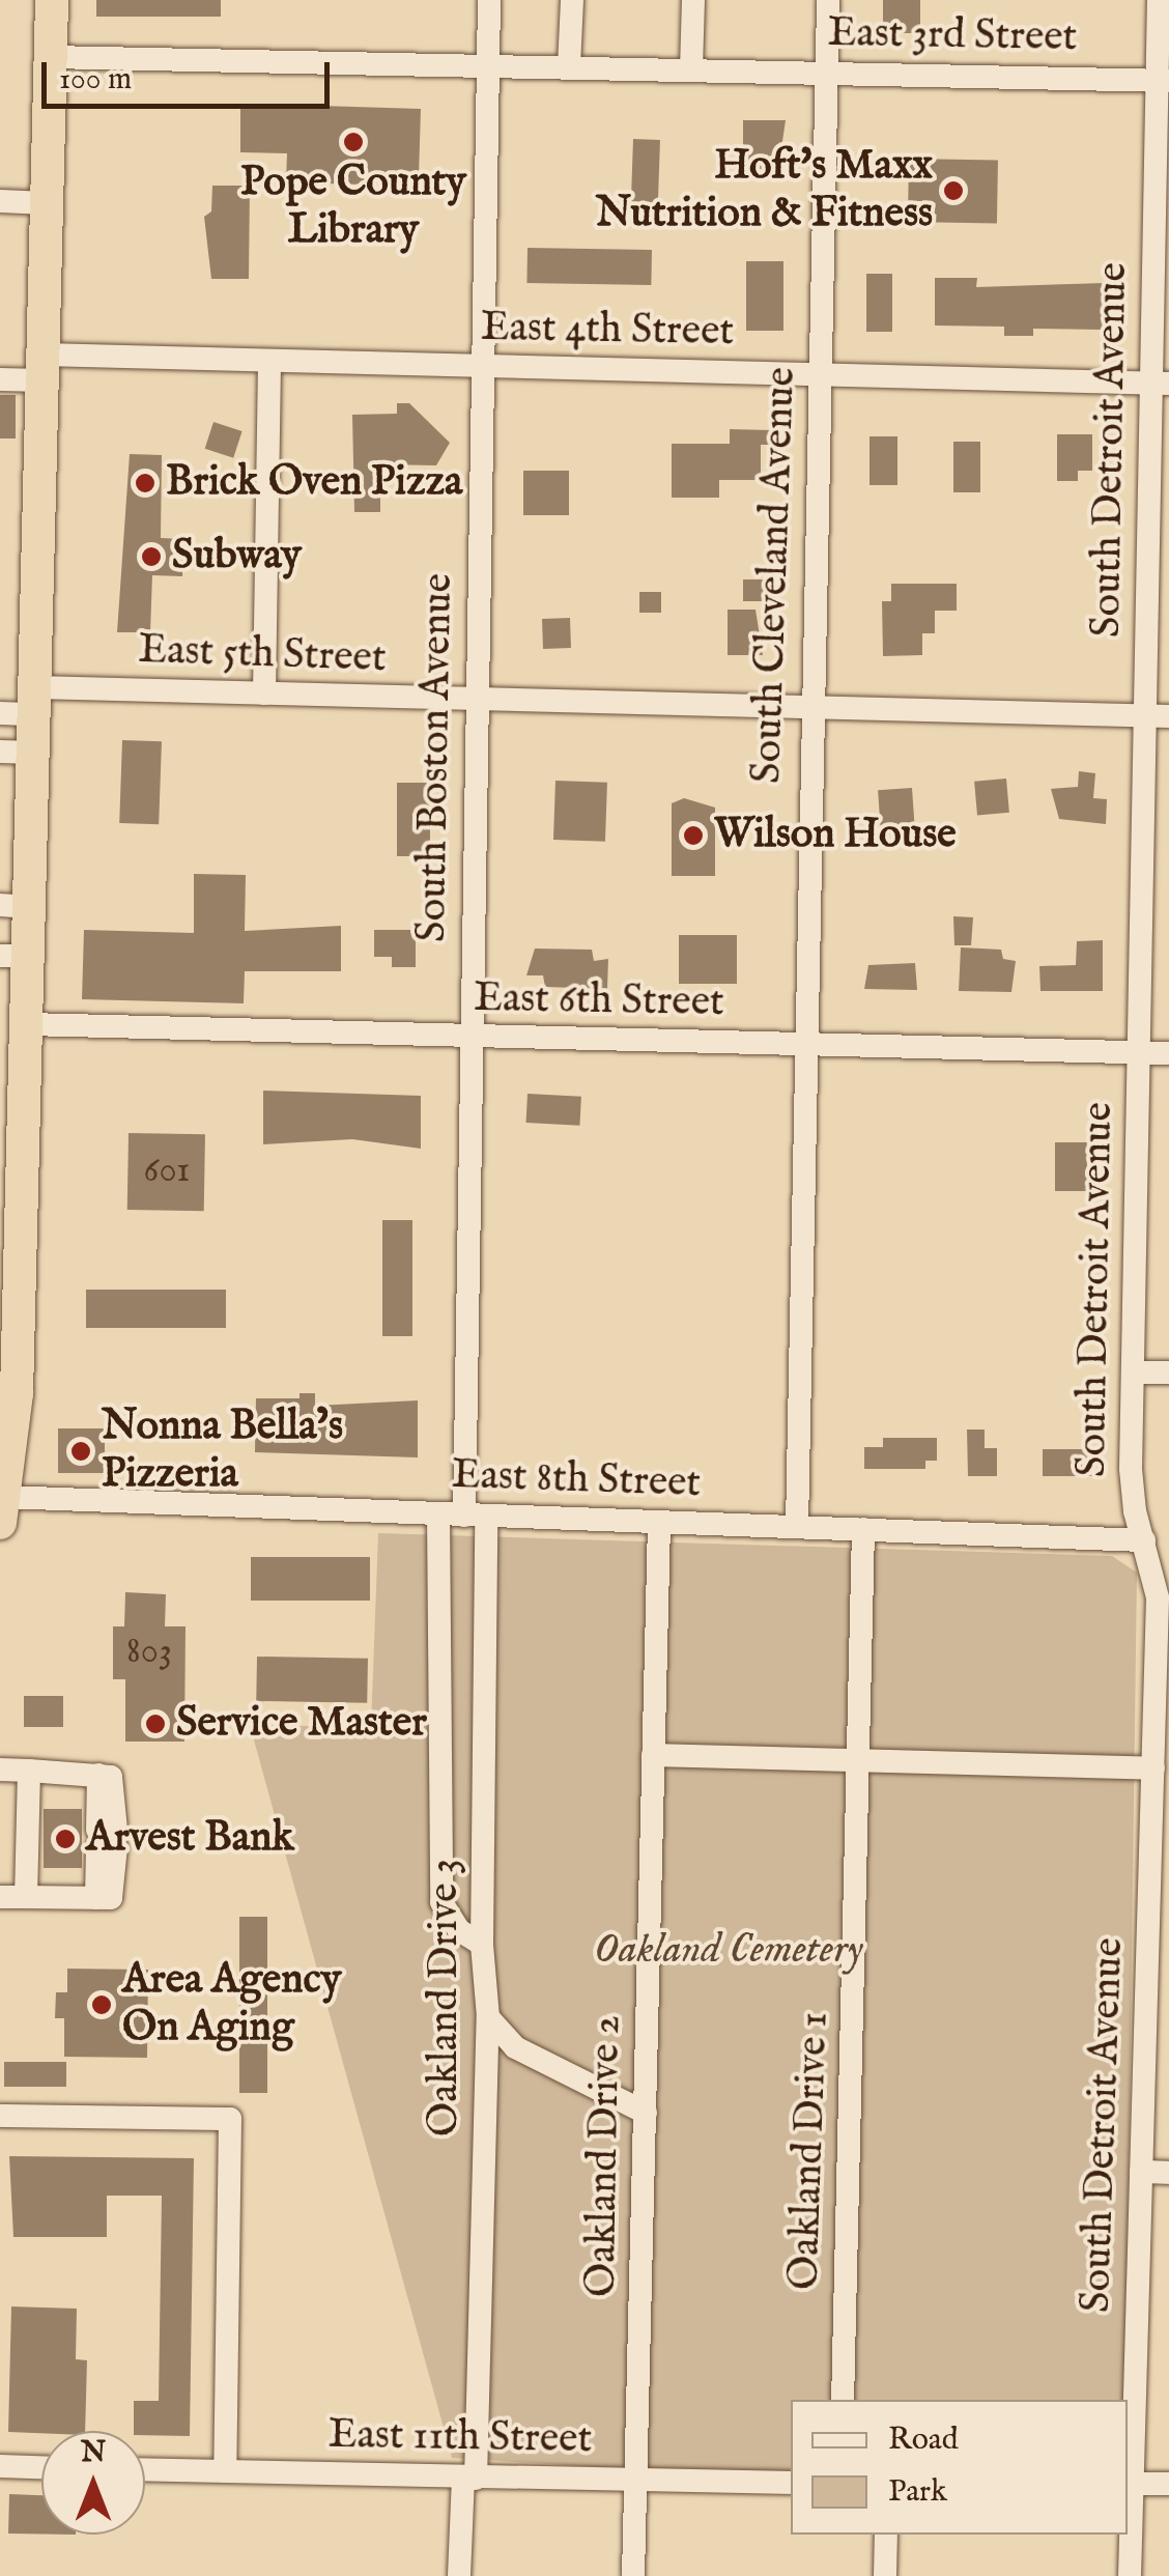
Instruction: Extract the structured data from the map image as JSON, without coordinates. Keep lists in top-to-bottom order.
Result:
{
  "streets": {
    "street": [
      "East 3rd Street",
      "East 4th Street",
      "South Detroit Avenue",
      "South Cleveland Avenue",
      "East 5th Street",
      "South Boston Avenue",
      "East 6th Street",
      "East 8th Street",
      "Oakland Drive 3",
      "Oakland Drive 1",
      "Oakland Drive 2",
      "East 11th Street"
    ]
  },
  "crossings": [
    ["East 3rd Street", "South Detroit Avenue"],
    ["East 3rd Street", "South Cleveland Avenue"],
    ["East 3rd Street", "South Boston Avenue"],
    ["East 4th Street", "South Detroit Avenue"],
    ["East 4th Street", "South Cleveland Avenue"],
    ["East 4th Street", "South Boston Avenue"],
    ["South Detroit Avenue", "East 5th Street"],
    ["South Detroit Avenue", "East 6th Street"],
    ["South Detroit Avenue", "East 8th Street"],
    ["South Cleveland Avenue", "East 5th Street"],
    ["South Cleveland Avenue", "East 6th Street"],
    ["South Cleveland Avenue", "East 8th Street"],
    ["East 5th Street", "South Boston Avenue"],
    ["South Boston Avenue", "East 6th Street"],
    ["South Boston Avenue", "East 8th Street"],
    ["South Boston Avenue", "Oakland Drive 3"],
    ["East 8th Street", "Oakland Drive 3"],
    ["East 8th Street", "Oakland Drive 1"],
    ["East 8th Street", "Oakland Drive 2"],
    ["Oakland Drive 3", "East 11th Street"],
    ["Oakland Drive 2", "East 11th Street"]
  ],
  "parks": ["Oakland Cemetery"],
  "places": [
    "Pope County Library",
    "Hoft's Maxx Nutrition & Fitness",
    "Brick Oven Pizza",
    "Subway",
    "Wilson House",
    "Nonna Bella’s Pizzeria",
    "Service Master",
    "Arvest Bank",
    "Area Agency On Aging"
  ],
  "house_numbers": ["601", "803"],
  "legend": ["Road", "Park"],
  "scale_bar": "100 m",
  "north": "top"
}
